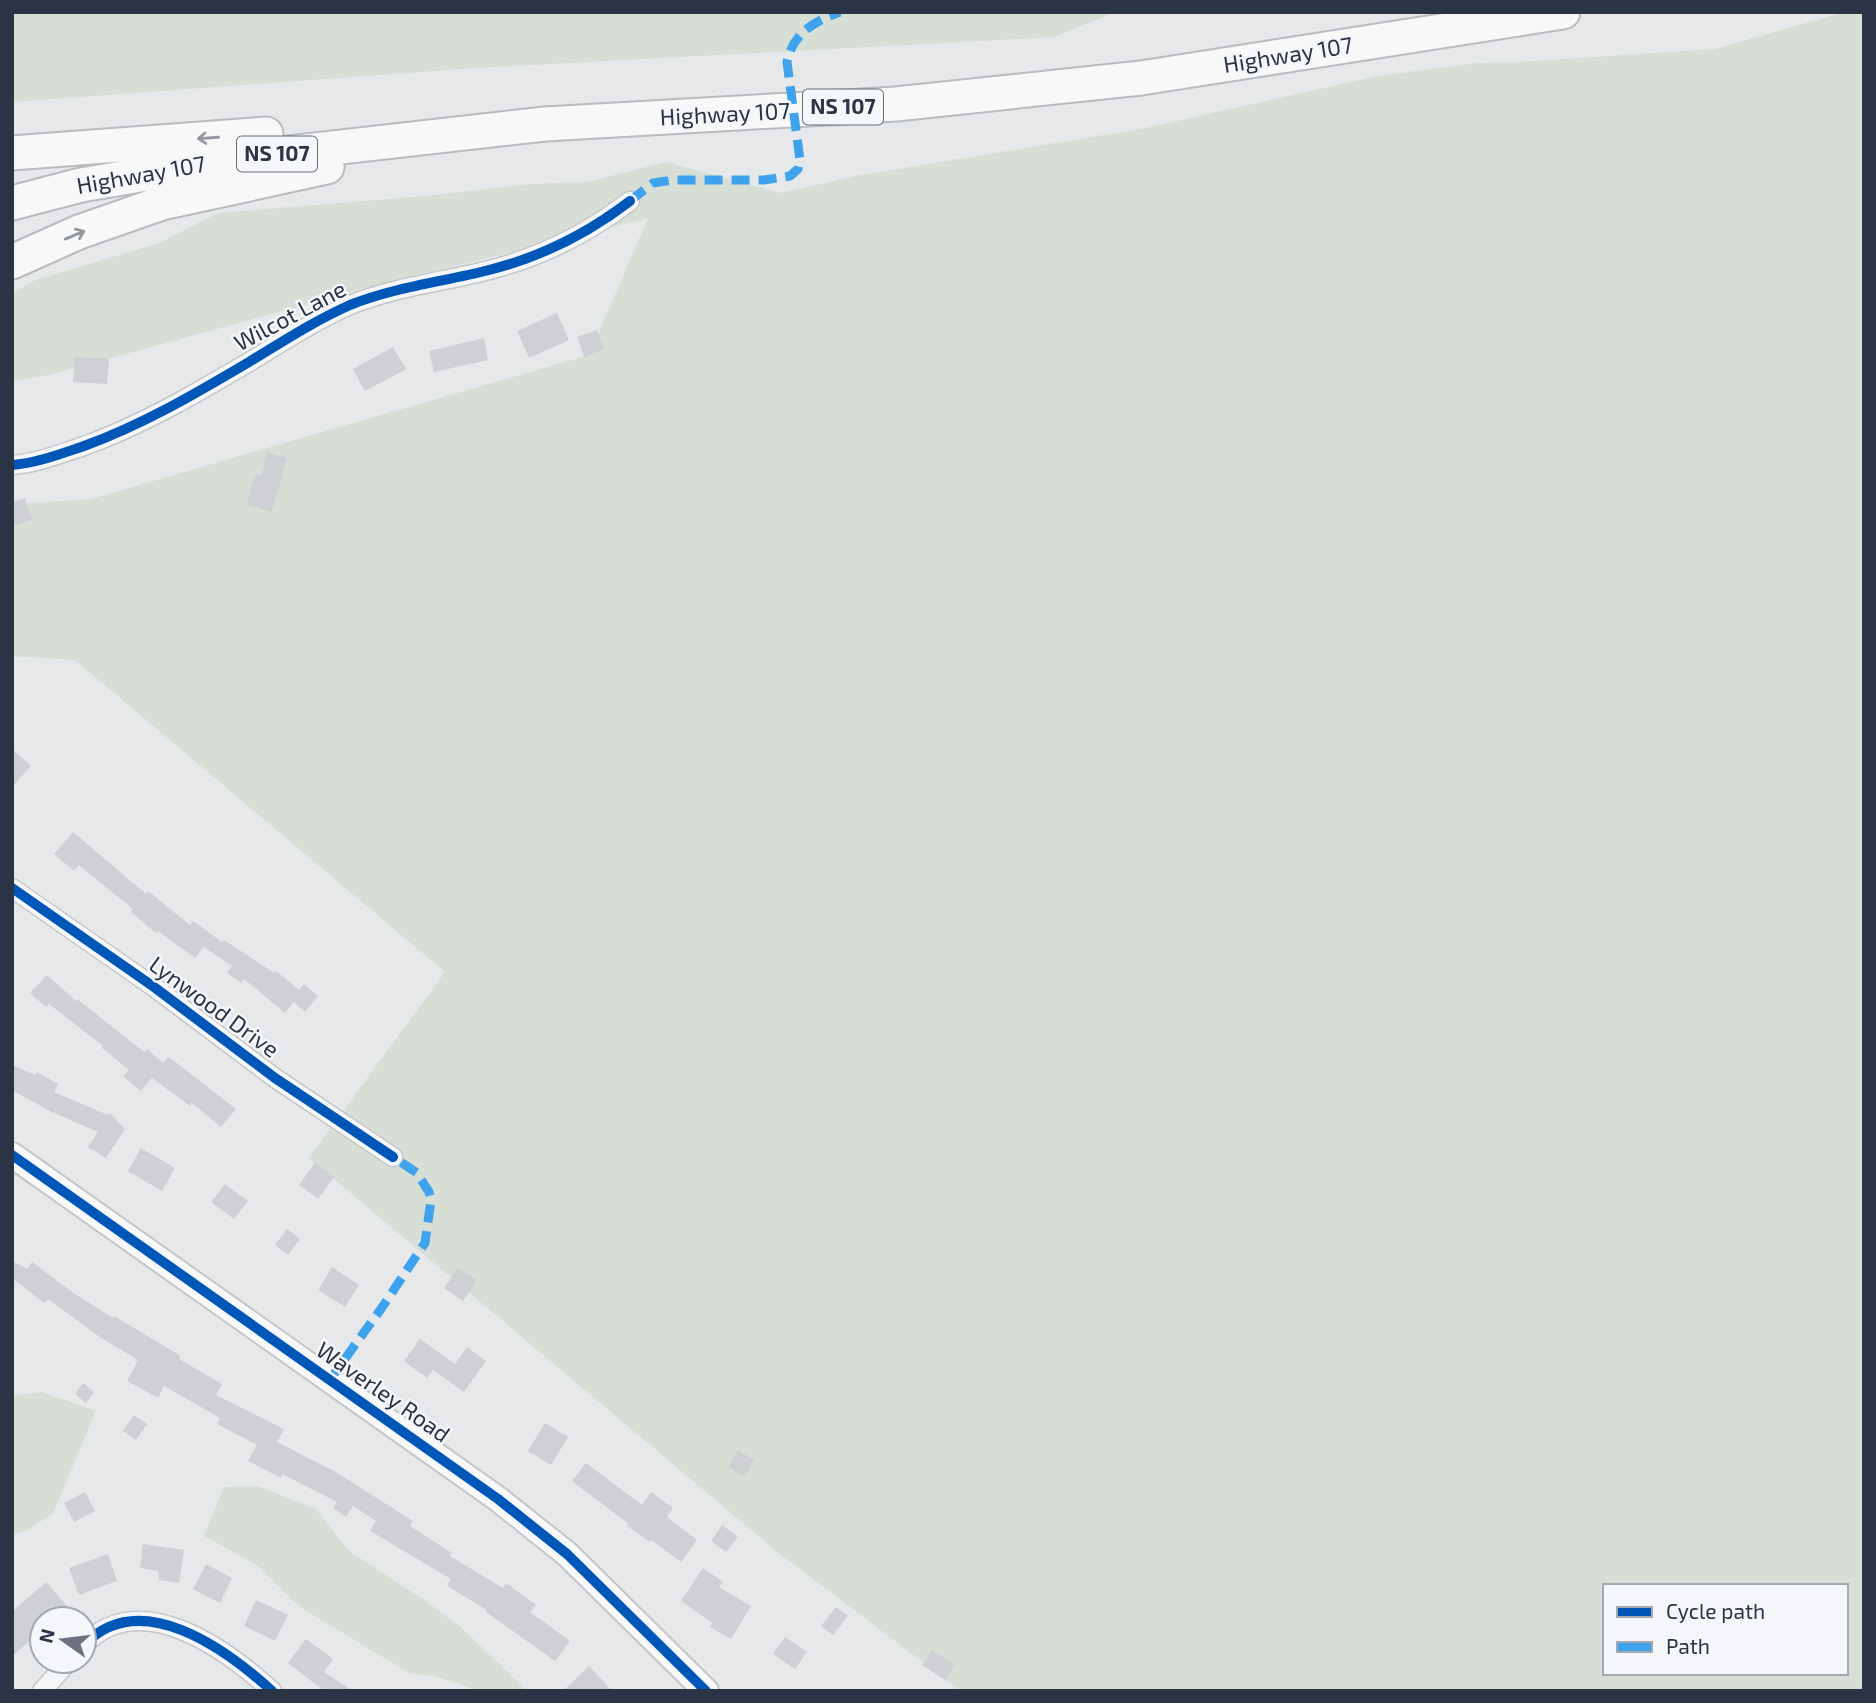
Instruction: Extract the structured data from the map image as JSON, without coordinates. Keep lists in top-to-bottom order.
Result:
{
  "streets": {
    "highway": ["Highway 107", "NS 107"],
    "main road": ["Waverley Road"],
    "street": ["Wilcot Lane", "Lynwood Drive"]
  },
  "legend": ["Cycle path", "Path"],
  "north": "left"
}
